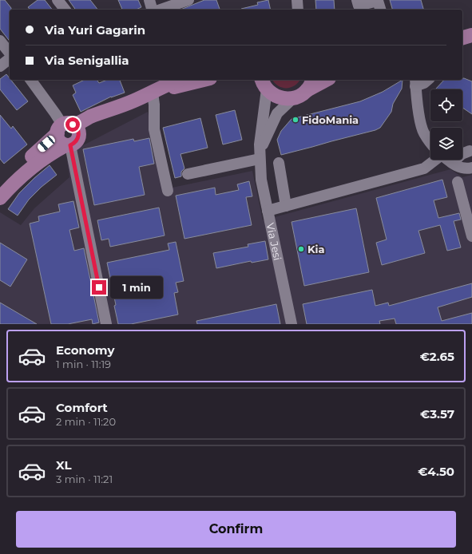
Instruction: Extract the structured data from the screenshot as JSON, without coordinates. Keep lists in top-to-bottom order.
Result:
{
  "streets": {
    "street": ["Via Jesi"]
  },
  "places": ["FidoMania", "Kia"],
  "page": {
    "banner": ["Via Yuri Gagarin", "Via Senigallia"],
    "bubble": "1 min",
    "list": [
      {
        "name": "Economy",
        "note": "1 min · 11:19",
        "value": "€2.65"
      },
      {
        "name": "Comfort",
        "note": "2 min · 11:20",
        "value": "€3.57"
      },
      {
        "name": "XL",
        "note": "3 min · 11:21",
        "value": "€4.50"
      }
    ],
    "buttons": "Confirm"
  }
}
